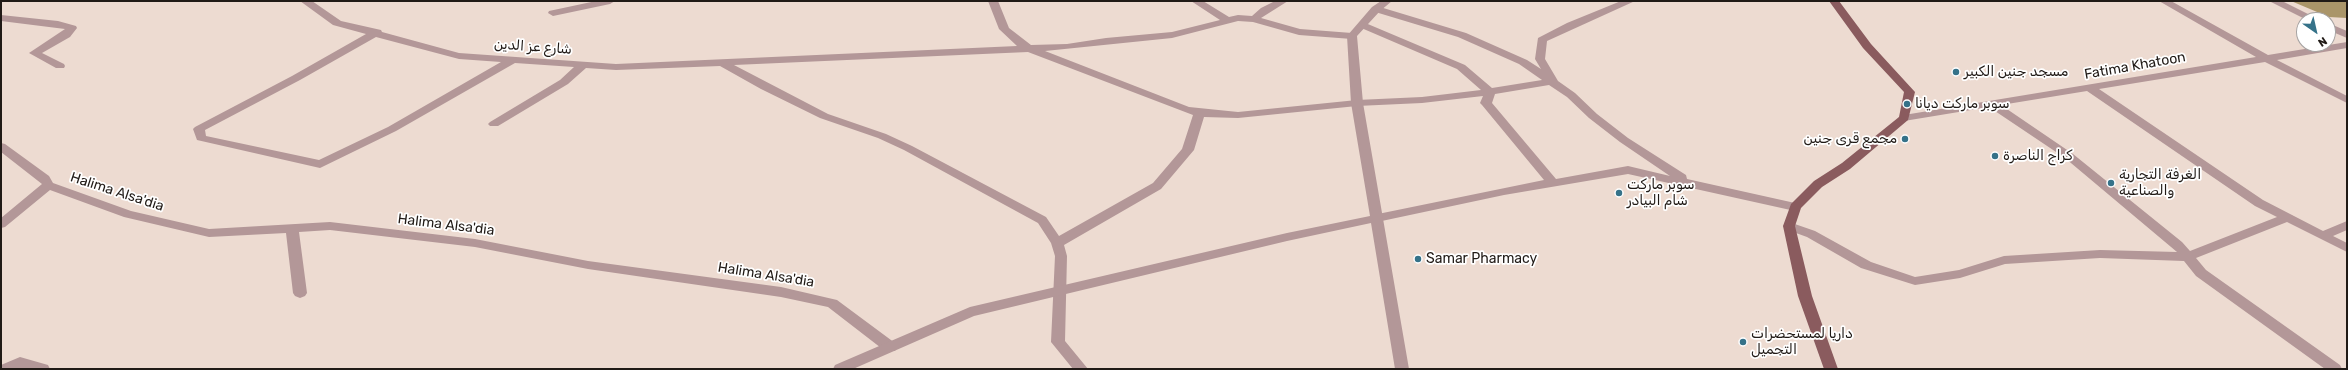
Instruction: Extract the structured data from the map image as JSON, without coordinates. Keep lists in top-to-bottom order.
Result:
{
  "streets": {
    "street": ["شارع عز الدين", "Fatima Khatoon", "Halima Alsa'dia"]
  },
  "places": [
    "مسجد جنين الكبير",
    "سوبر ماركت ديانا",
    "مجمع قرى جنين",
    "كراج الناصرة",
    "الغرفة التجارية والصناعية",
    "سوبر ماركت شام البيادر",
    "Samar Pharmacy",
    "داريا لمستحضرات التجميل"
  ],
  "north": "bottom right"
}
